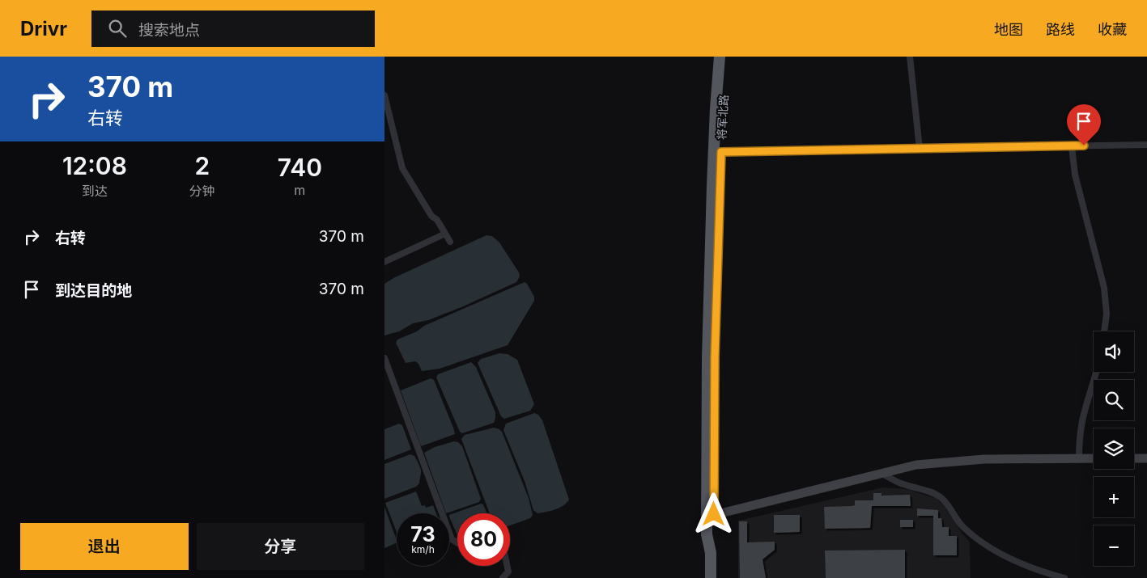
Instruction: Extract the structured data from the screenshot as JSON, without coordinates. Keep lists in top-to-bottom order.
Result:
{
  "streets": {
    "highway": ["将军北路"]
  },
  "page": {
    "header": "Drivr",
    "search": "搜索地点",
    "nav": ["地图", "路线", "收藏"],
    "turn": ["370 m", "右转"],
    "eta": [
      "12:08",
      "到达",
      "2",
      "分钟",
      "740",
      "m"
    ],
    "list": [
      {
        "name": "右转",
        "value": "370 m"
      },
      {
        "name": "到达目的地",
        "value": "370 m"
      }
    ],
    "map_buttons": ["+", "−"],
    "speed": "73 km/h",
    "limit": "80",
    "buttons": ["退出", "分享"]
  }
}
